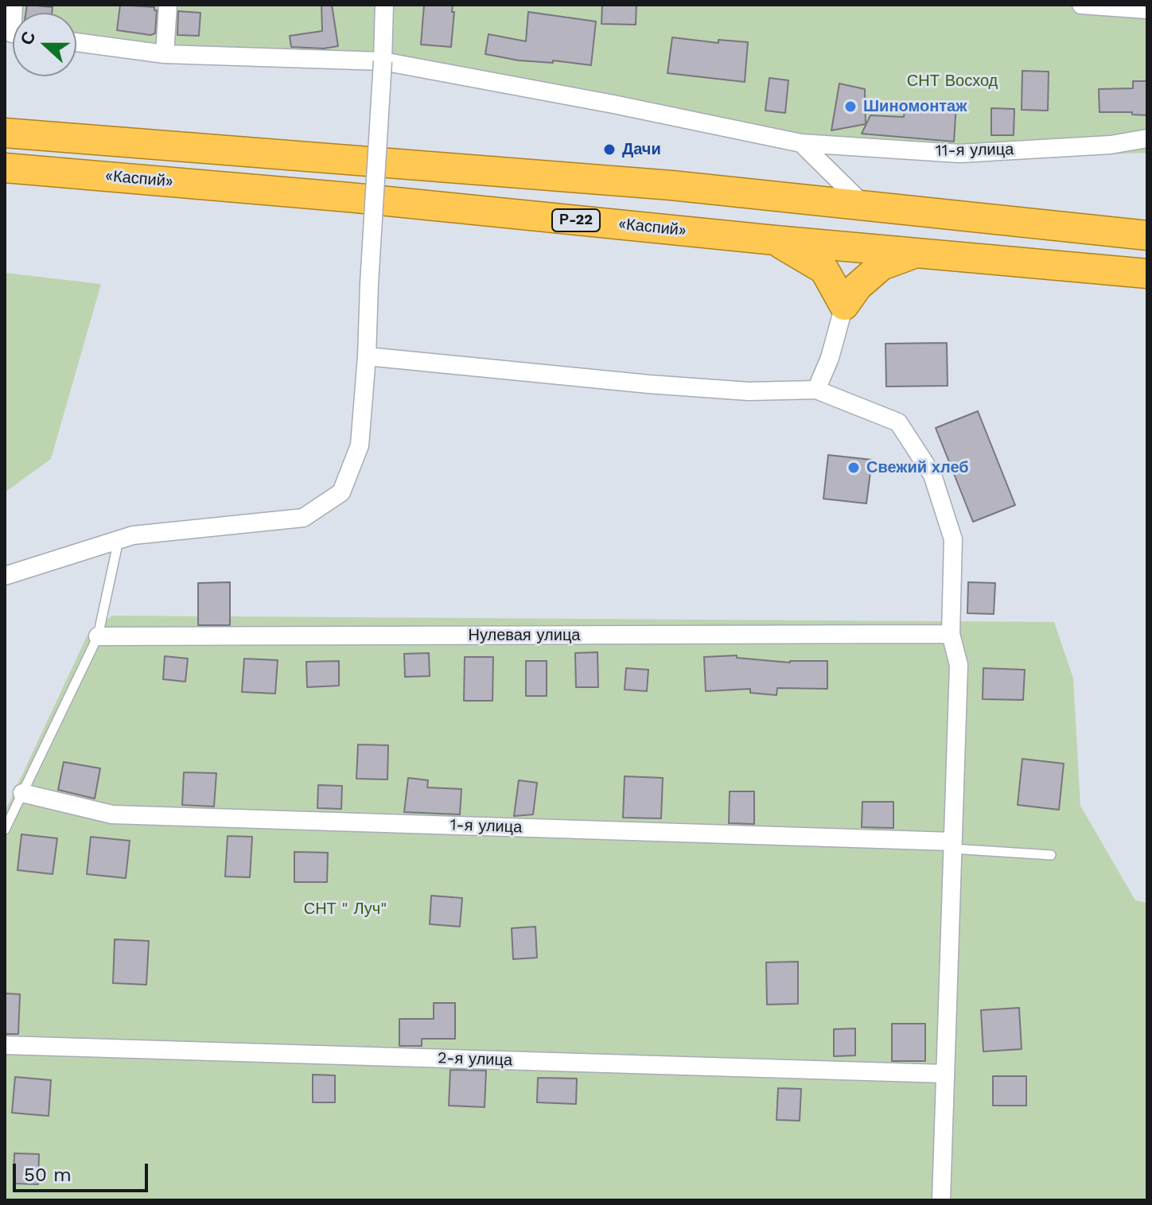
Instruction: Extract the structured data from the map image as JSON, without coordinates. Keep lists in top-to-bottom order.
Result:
{
  "streets": {
    "highway": ["«Каспий»", "Р-22"],
    "street": [
      "11-я улица",
      "Нулевая улица",
      "1-я улица",
      "2-я улица"
    ]
  },
  "parks": ["СНТ Восход", "СНТ \" Луч\""],
  "places": ["Шиномонтаж", "Дачи", "Свежий хлеб"],
  "scale_bar": "50 m",
  "north": "left"
}
